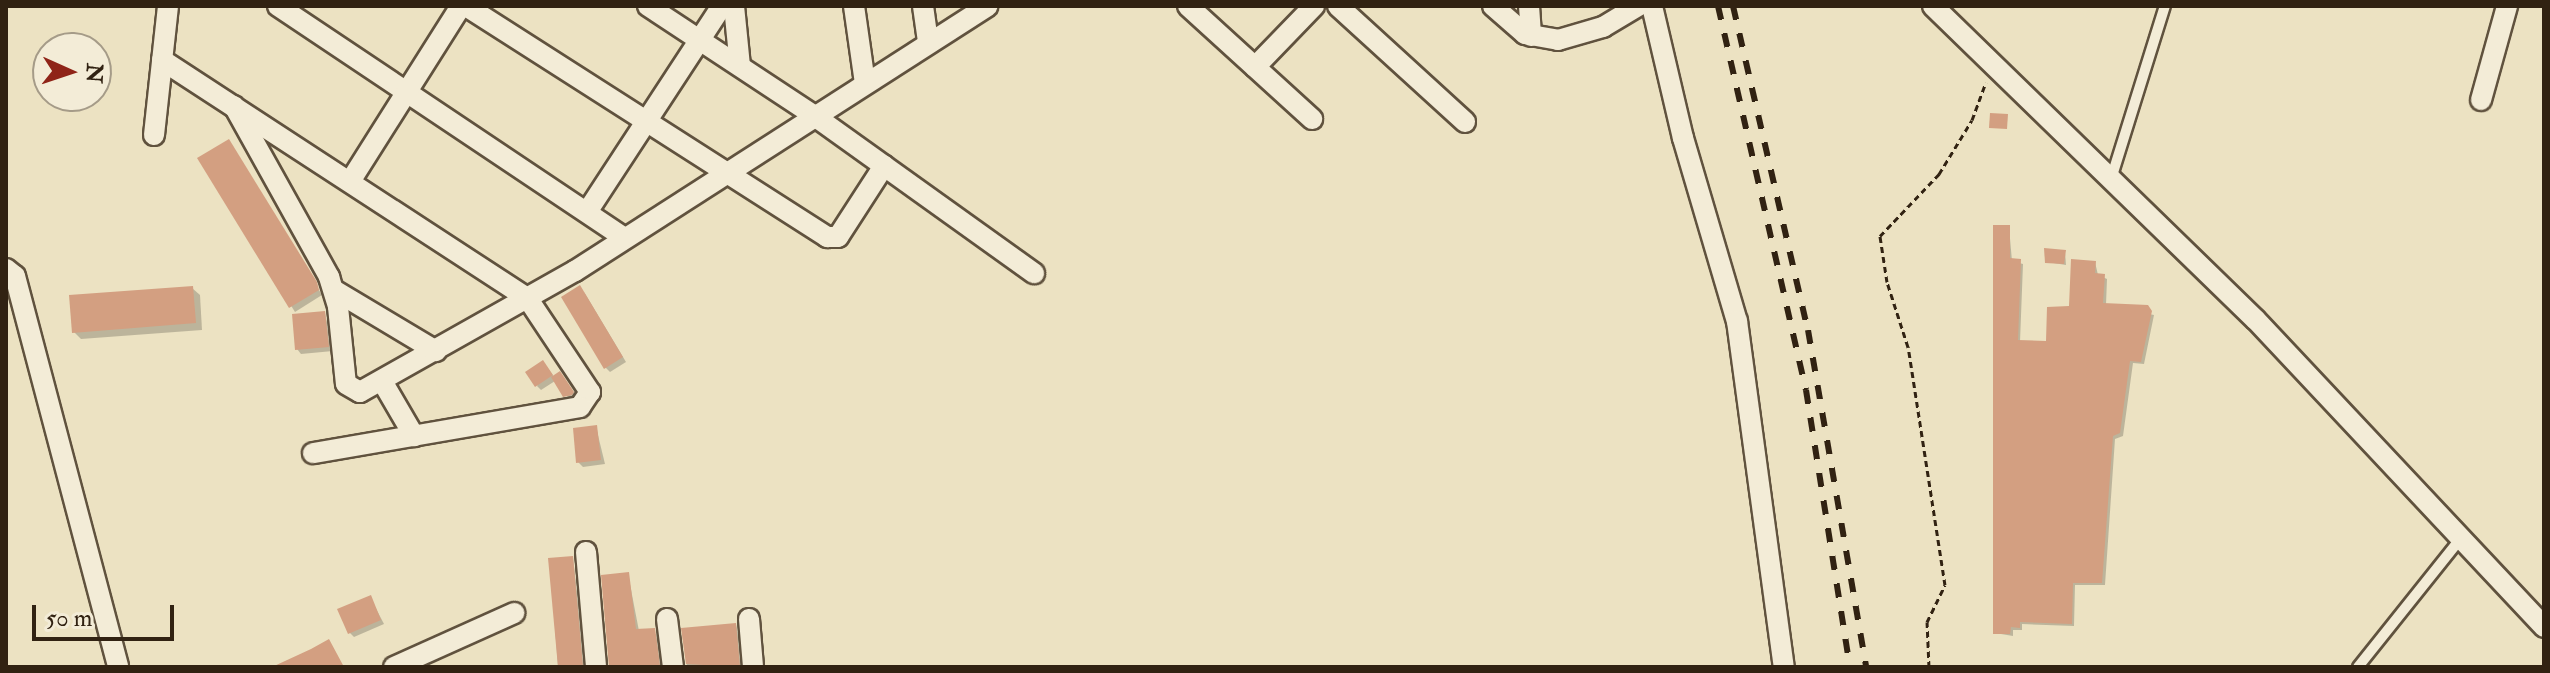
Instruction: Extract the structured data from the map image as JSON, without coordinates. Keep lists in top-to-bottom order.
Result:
{
  "scale_bar": "50 m",
  "north": "right"
}
